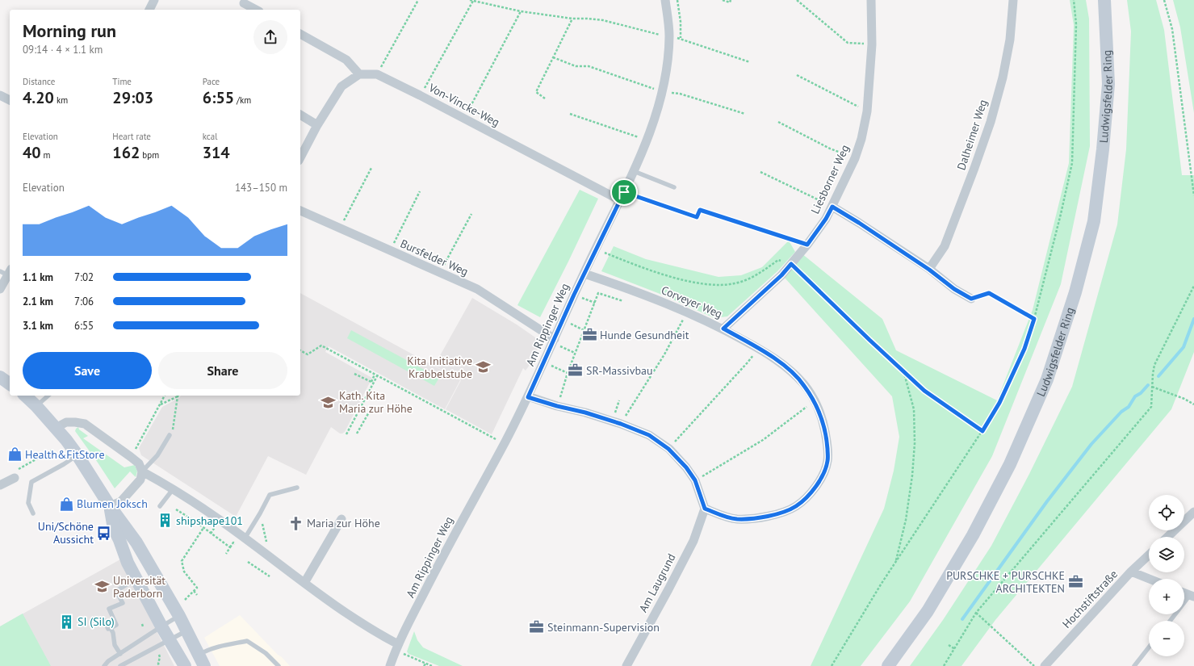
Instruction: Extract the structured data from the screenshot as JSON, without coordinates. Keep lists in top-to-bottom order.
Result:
{
  "streets": {
    "main road": ["Ludwigsfelder Ring"],
    "street": [
      "Von-Vincke-Weg",
      "Dalheimer Weg",
      "Liesborner Weg",
      "Bursfelder Weg",
      "Corveyer Weg",
      "Am Rippinger Weg",
      "Am Laugrund",
      "Hochstiftstraße"
    ]
  },
  "crossings": [
    ["Von-Vincke-Weg", "Am Rippinger Weg"],
    ["Liesborner Weg", "Corveyer Weg"],
    ["Bursfelder Weg", "Am Rippinger Weg"],
    ["Corveyer Weg", "Am Rippinger Weg"],
    ["Corveyer Weg", "Am Laugrund"]
  ],
  "places": {
    "office": [
      "Hunde Gesundheit",
      "SR-Massivbau",
      "PURSCHKE + PURSCHKE ARCHITEKTEN",
      "Steinmann-Supervision"
    ],
    "school or university": ["Kita Initiative Krabbelstube", "Kath. Kita Maria zur Höhe", "Universität Paderborn"],
    "shop": ["Health&FitStore", "Blumen Joksch"],
    "building": ["shipshape101", "SI (Silo)"],
    "church": ["Maria zur Höhe"],
    "bus stop": ["Uni/Schöne Aussicht"]
  },
  "page": {
    "heading": ["Morning run", "09:14 · 4 × 1.1 km"],
    "stats": [
      ["Distance", "4.20 km"],
      ["Time", "29:03"],
      ["Pace", "6:55 /km"],
      ["Elevation", "40 m"],
      ["Heart rate", "162 bpm"],
      ["kcal", "314"]
    ],
    "chart": ["Elevation", "143–150 m"],
    "list": [
      {
        "name": "1.1 km",
        "note": "7:02"
      },
      {
        "name": "2.1 km",
        "note": "7:06"
      },
      {
        "name": "3.1 km",
        "note": "6:55"
      }
    ],
    "buttons": ["Save", "Share"],
    "map_buttons": ["+", "−"]
  }
}
